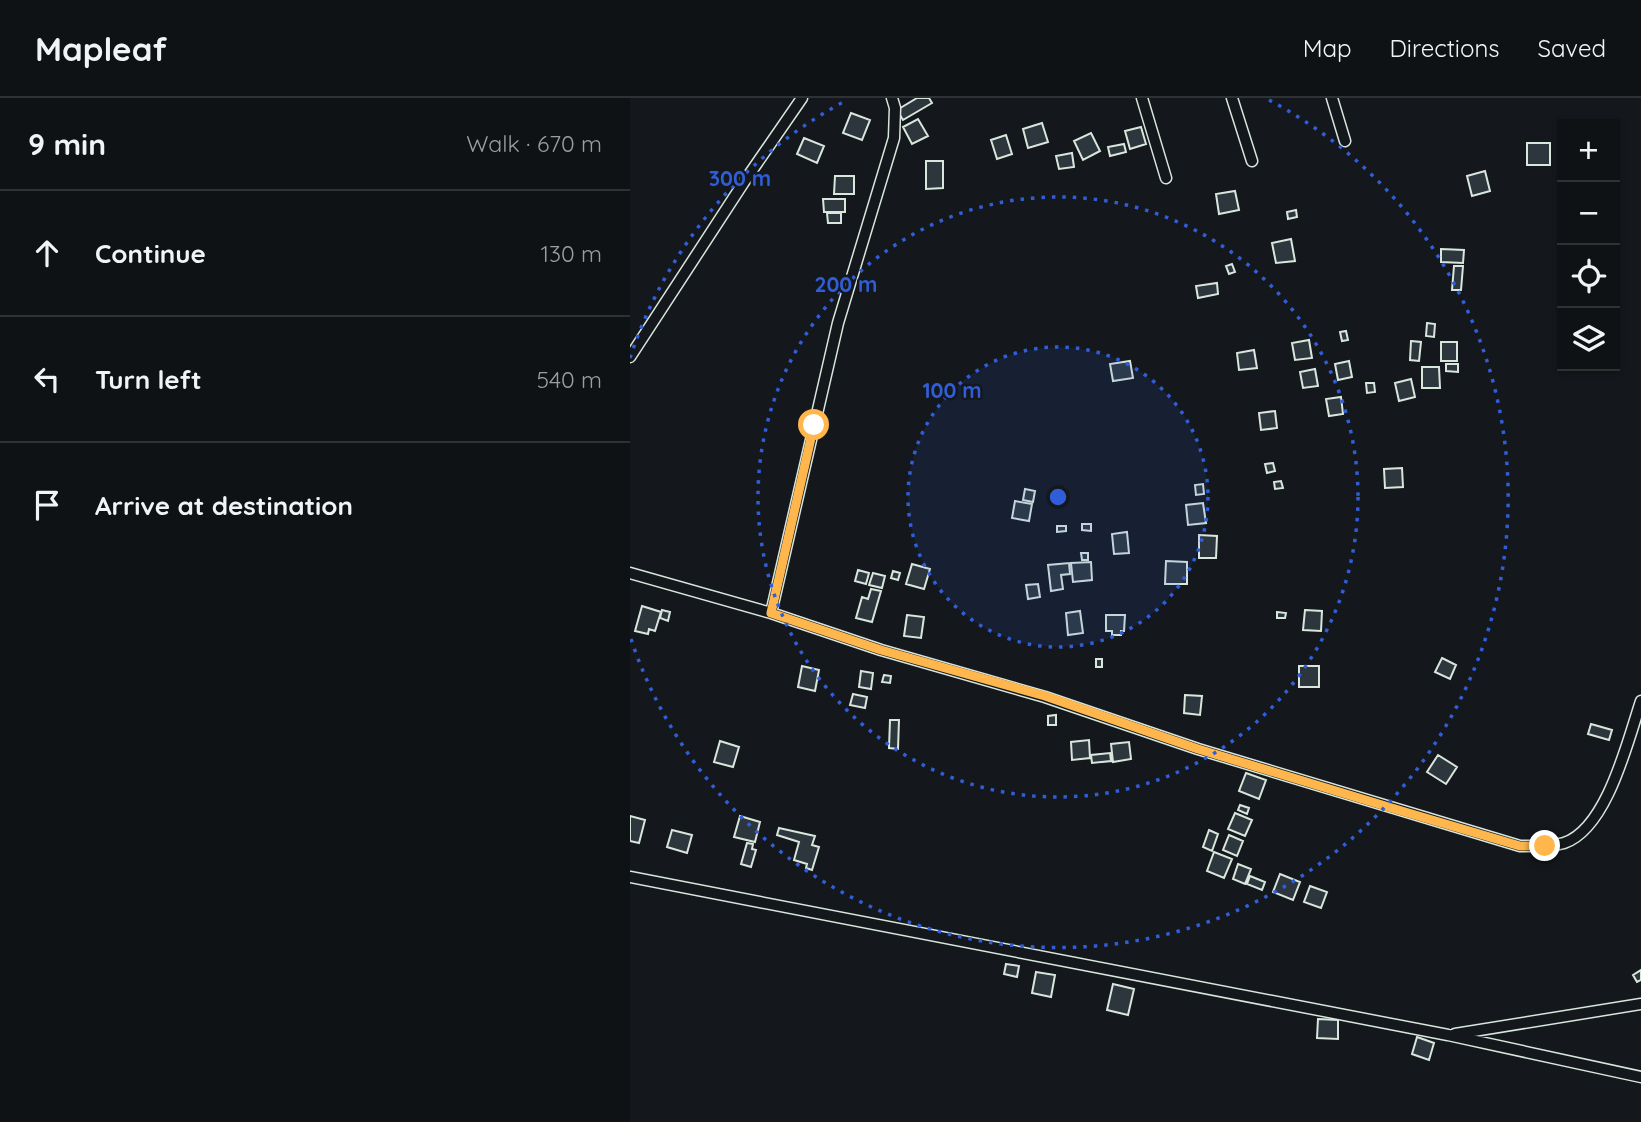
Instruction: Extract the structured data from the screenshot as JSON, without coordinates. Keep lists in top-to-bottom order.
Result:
{
  "page": {
    "header": "Mapleaf",
    "nav": ["Map", "Directions", "Saved"],
    "heading": ["9 min", "Walk · 670 m"],
    "map_buttons": ["+", "−"],
    "list": [
      ["Continue", "130 m"],
      ["Turn left", "540 m"],
      "Arrive at destination"
    ]
  },
  "rings": ["300 m", "200 m", "100 m"]
}
